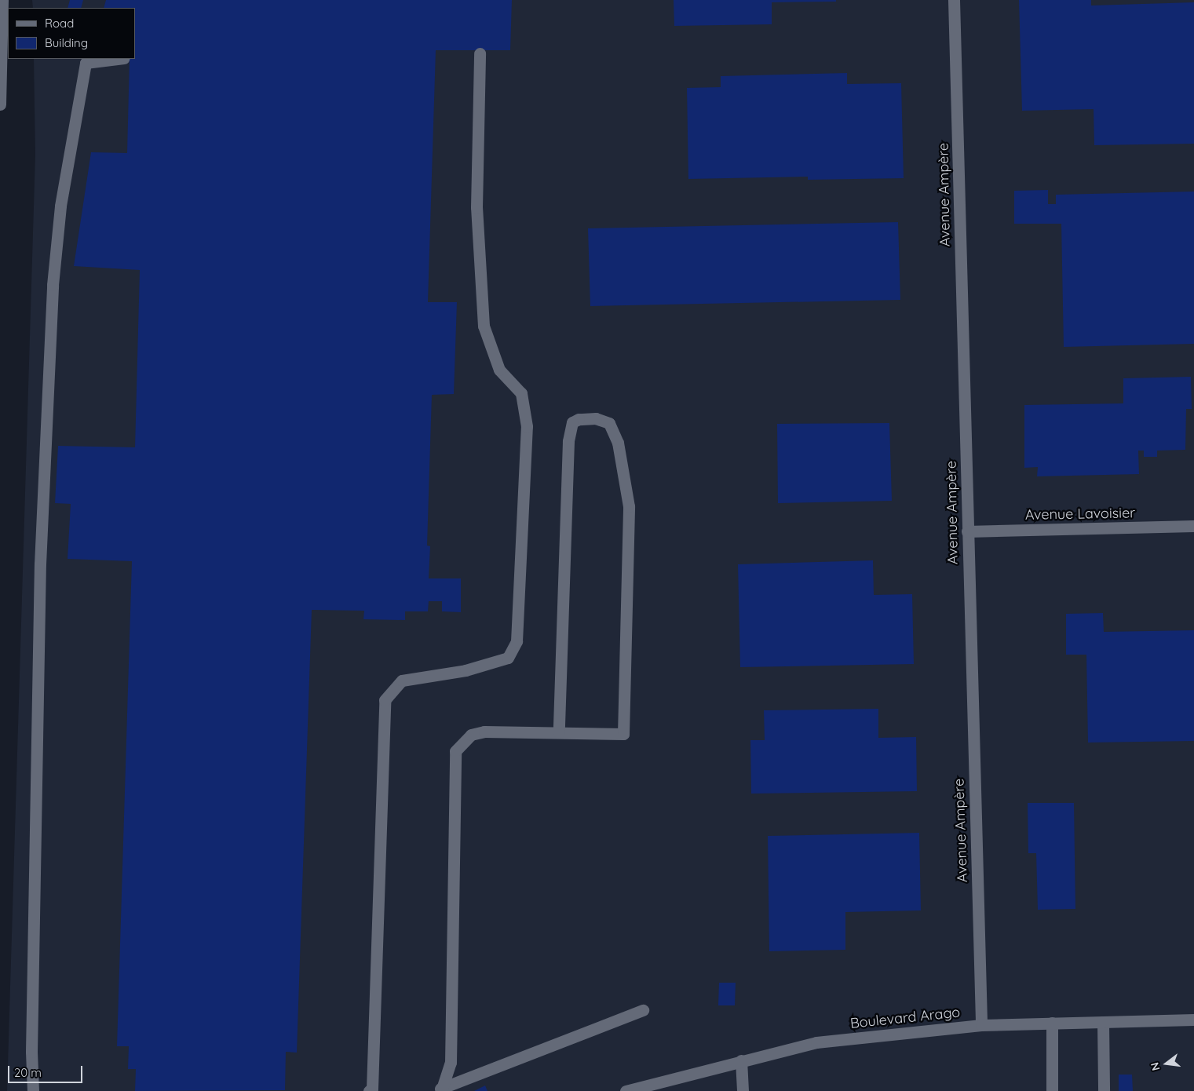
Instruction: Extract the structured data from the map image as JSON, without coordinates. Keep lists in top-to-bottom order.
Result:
{
  "streets": {
    "street": ["Avenue Ampère", "Avenue Lavoisier", "Boulevard Arago"]
  },
  "crossings": [
    ["Avenue Ampère", "Avenue Lavoisier"],
    ["Avenue Ampère", "Boulevard Arago"]
  ],
  "legend": ["Road", "Building"],
  "scale_bar": "20 m",
  "north": "left"
}
